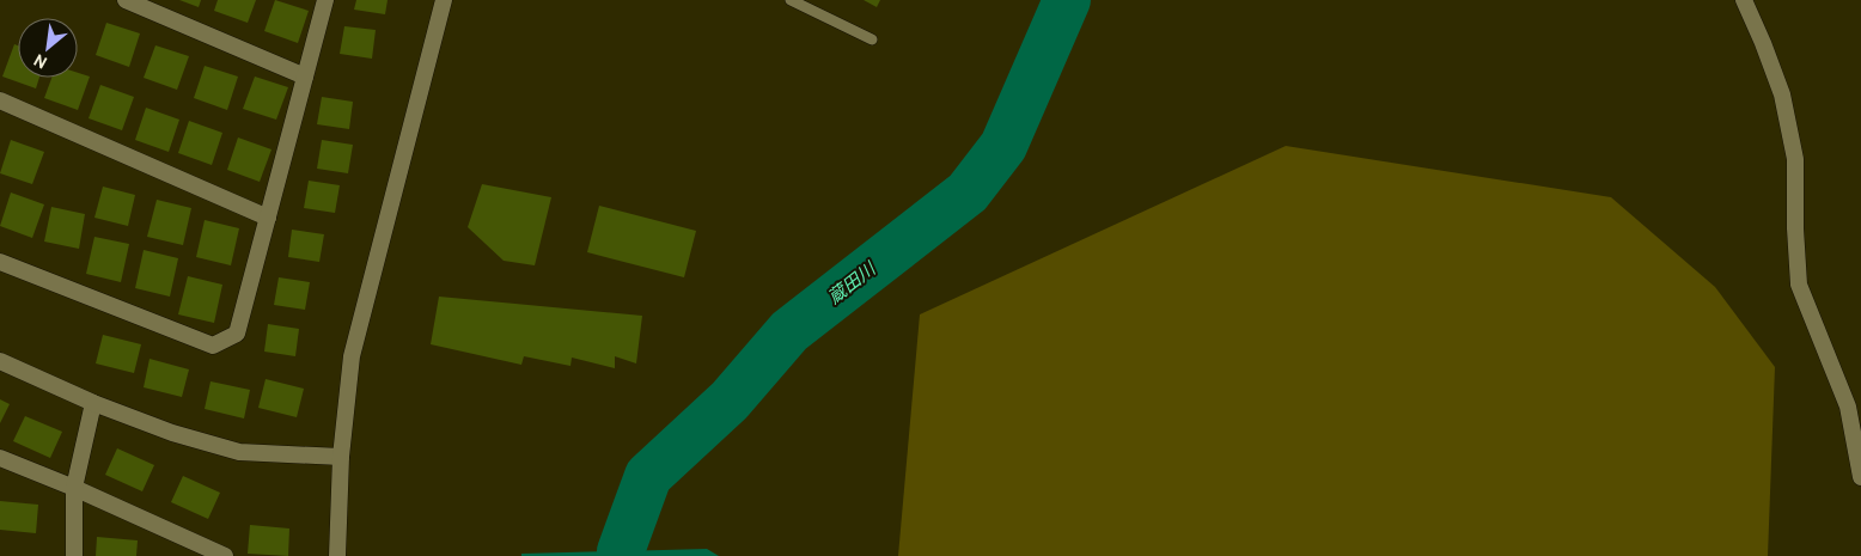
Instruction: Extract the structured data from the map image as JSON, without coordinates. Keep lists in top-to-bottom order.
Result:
{
  "water": ["蔵田川"],
  "north": "bottom left"
}
